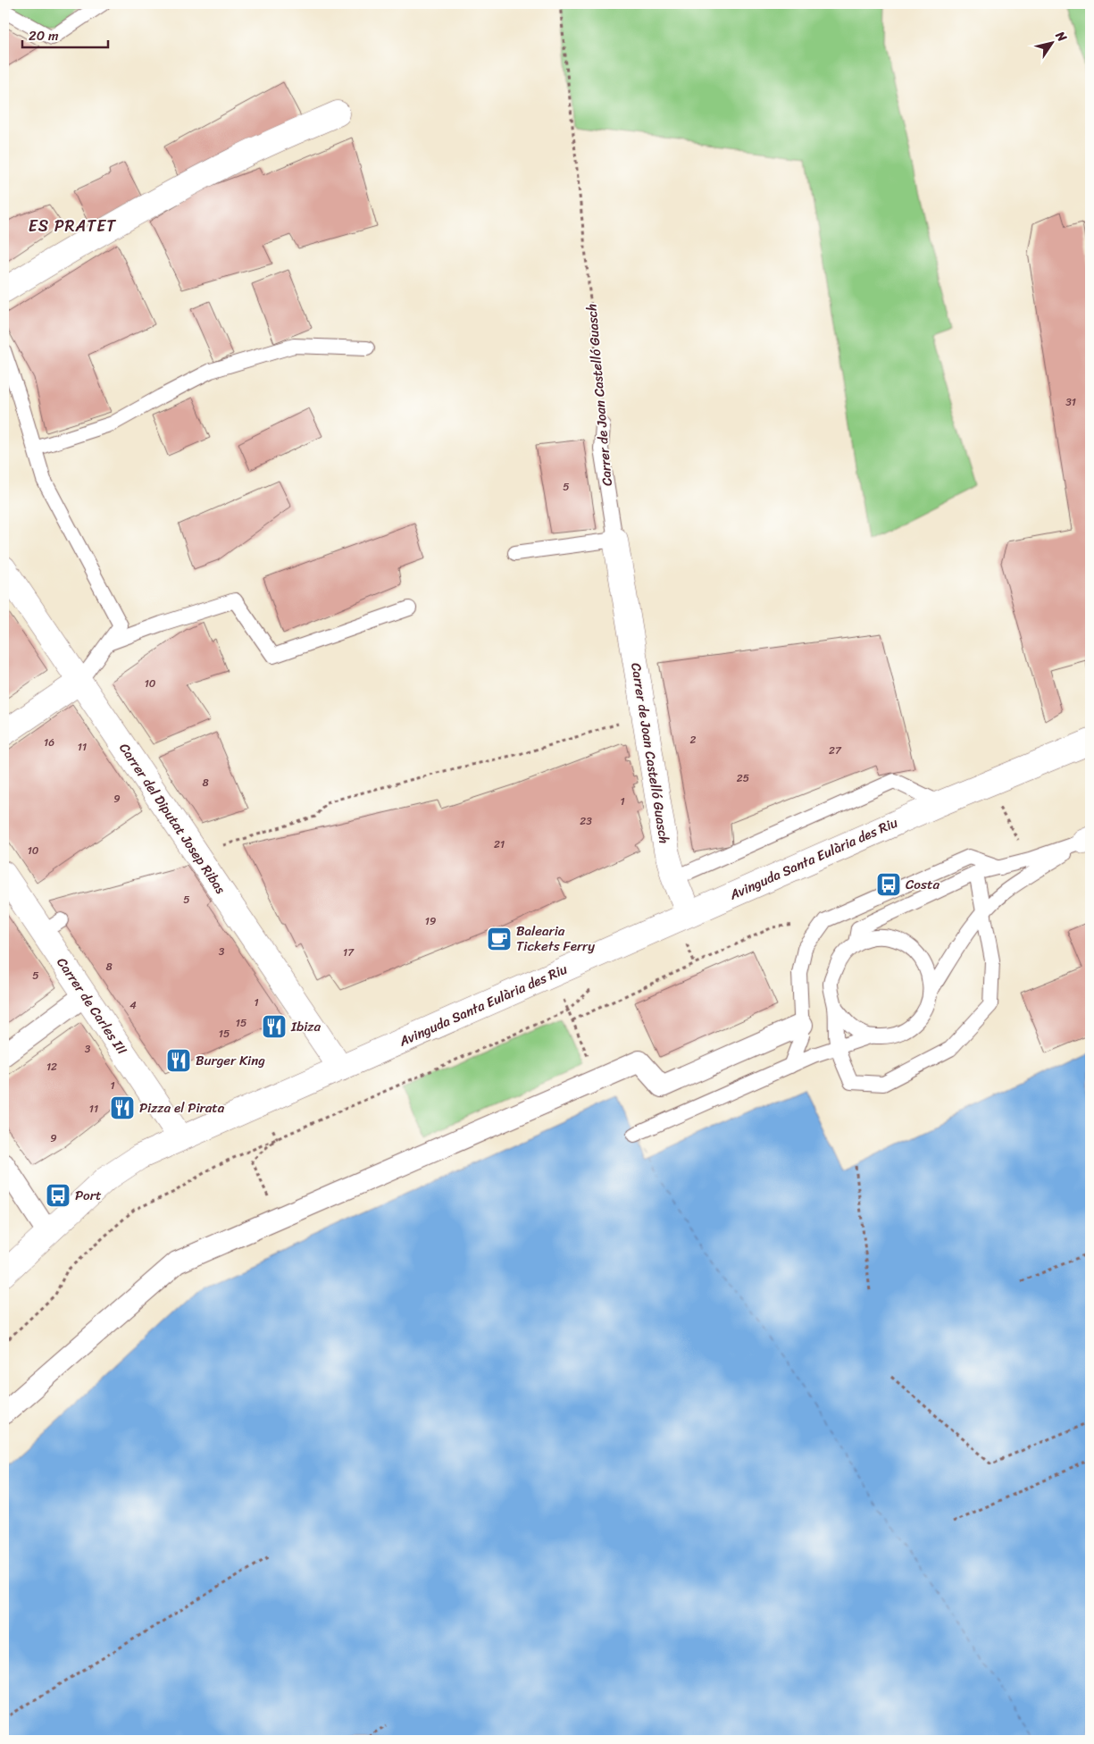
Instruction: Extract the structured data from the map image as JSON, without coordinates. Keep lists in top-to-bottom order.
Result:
{
  "streets": {
    "street": [
      "Carrer de Joan Castelló Guasch",
      "Carrer del Diputat Josep Ribas",
      "Avinguda Santa Eulària des Riu",
      "Carrer de Carles III"
    ]
  },
  "crossings": [
    ["Carrer de Joan Castelló Guasch", "Avinguda Santa Eulària des Riu"],
    ["Carrer del Diputat Josep Ribas", "Avinguda Santa Eulària des Riu"],
    ["Avinguda Santa Eulària des Riu", "Carrer de Carles III"]
  ],
  "districts": ["ES PRATET"],
  "places": {
    "bus stop": ["Costa", "Port"],
    "cafe": ["Balearia Tickets Ferry"],
    "restaurant": ["Ibiza", "Burger King", "Pizza el Pirata"]
  },
  "house_numbers": [
    "31",
    "5",
    "10",
    "2",
    "16",
    "11",
    "27",
    "25",
    "8",
    "9",
    "1",
    "23",
    "21",
    "10",
    "5",
    "19",
    "3",
    "17",
    "8",
    "5",
    "1",
    "4",
    "15",
    "15",
    "3",
    "12",
    "1",
    "11",
    "9"
  ],
  "scale_bar": "20 m",
  "north": "top right"
}
